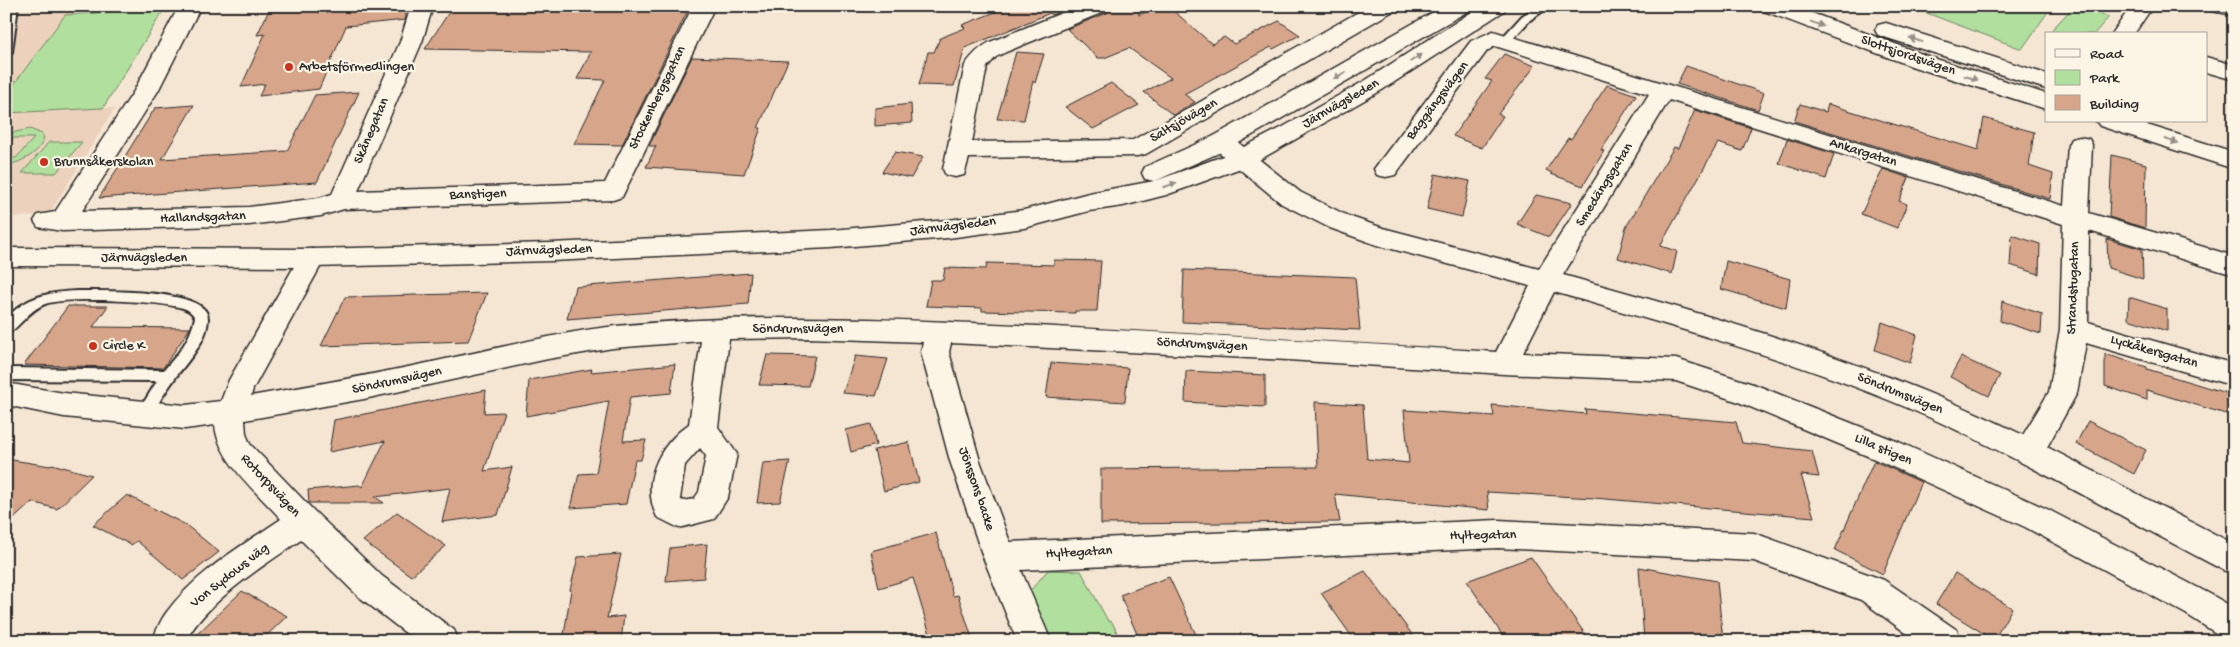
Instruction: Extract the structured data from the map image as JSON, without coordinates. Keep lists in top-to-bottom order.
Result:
{
  "streets": {
    "street": [
      "Slottsjordsvägen",
      "Stockenbergsgatan",
      "Baggängsvägen",
      "Järnvägsleden",
      "Saltsjövägen",
      "Skånegatan",
      "Ankargatan",
      "Smedängsgatan",
      "Banstigen",
      "Hallandsgatan",
      "Strandstugatan",
      "Söndrumsvägen",
      "Lyckåkersgatan",
      "Lilla stigen",
      "Rotorpsvägen",
      "Jönssons backe",
      "Hyltegatan",
      "Von Sydows väg"
    ]
  },
  "crossings": [
    ["Stockenbergsgatan", "Banstigen"],
    ["Baggängsvägen", "Ankargatan"],
    ["Järnvägsleden", "Söndrumsvägen"],
    ["Järnvägsleden", "Rotorpsvägen"],
    ["Skånegatan", "Banstigen"],
    ["Skånegatan", "Hallandsgatan"],
    ["Ankargatan", "Smedängsgatan"],
    ["Ankargatan", "Strandstugatan"],
    ["Smedängsgatan", "Söndrumsvägen"],
    ["Banstigen", "Hallandsgatan"],
    ["Strandstugatan", "Söndrumsvägen"],
    ["Strandstugatan", "Lyckåkersgatan"],
    ["Söndrumsvägen", "Lilla stigen"],
    ["Söndrumsvägen", "Rotorpsvägen"],
    ["Söndrumsvägen", "Jönssons backe"],
    ["Rotorpsvägen", "Von Sydows väg"],
    ["Jönssons backe", "Hyltegatan"]
  ],
  "places": ["Arbetsförmedlingen", "Brunnsåkerskolan", "Circle K"],
  "legend": ["Road", "Park", "Building"]
}
